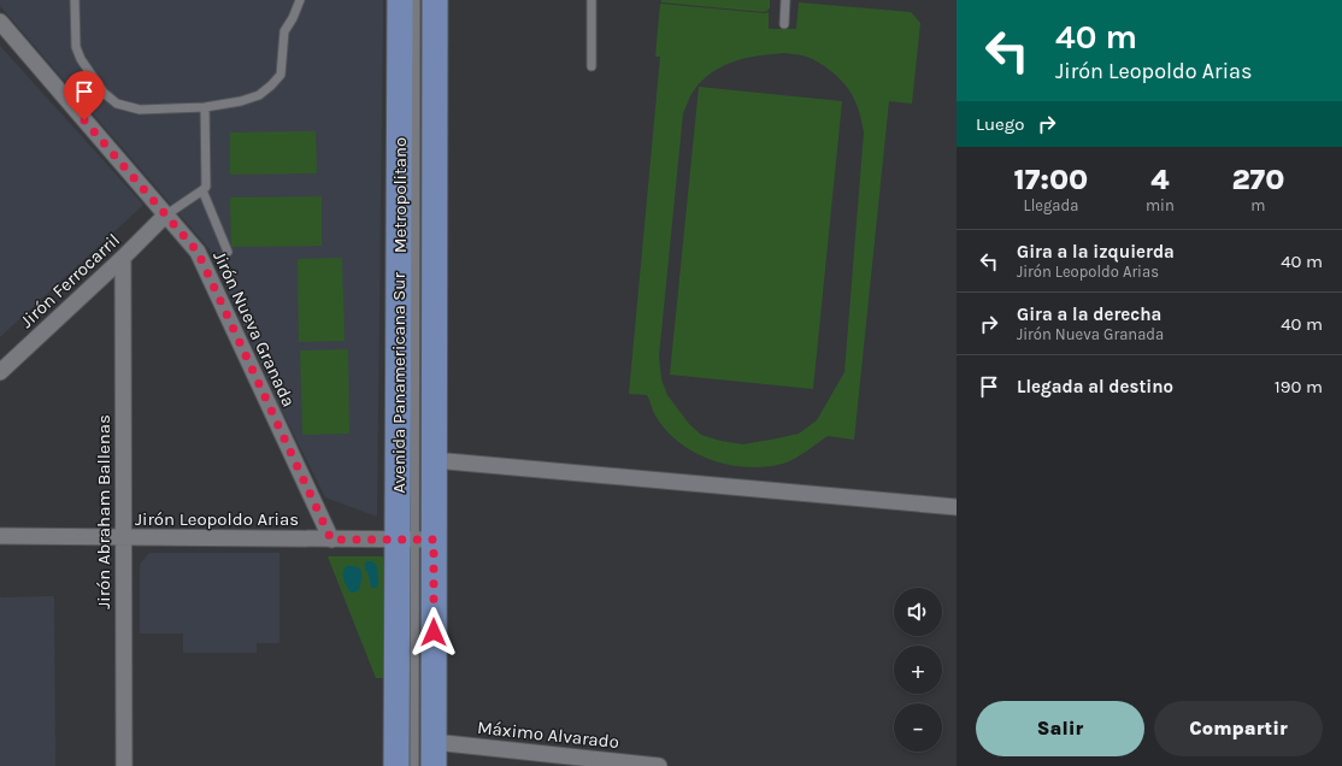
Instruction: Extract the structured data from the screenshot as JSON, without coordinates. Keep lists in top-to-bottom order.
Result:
{
  "streets": {
    "main road": ["Avenida Panamericana Sur"],
    "street": [
      "Jirón Ferrocarril",
      "Jirón Nueva Granada",
      "Jirón Abraham Ballenas",
      "Jirón Leopoldo Arias",
      "Máximo Alvarado"
    ],
    "lane": ["Metropolitano"]
  },
  "crossings": [
    ["Metropolitano", "Avenida Panamericana Sur"],
    ["Metropolitano", "Jirón Leopoldo Arias"],
    ["Jirón Ferrocarril", "Jirón Nueva Granada"],
    ["Jirón Ferrocarril", "Jirón Abraham Ballenas"],
    ["Jirón Nueva Granada", "Jirón Leopoldo Arias"],
    ["Avenida Panamericana Sur", "Jirón Leopoldo Arias"],
    ["Avenida Panamericana Sur", "Máximo Alvarado"],
    ["Jirón Abraham Ballenas", "Jirón Leopoldo Arias"]
  ],
  "page": {
    "turn": ["40 m", "Jirón Leopoldo Arias"],
    "then": "Luego",
    "eta": [
      "17:00",
      "Llegada",
      "4",
      "min",
      "270",
      "m"
    ],
    "list": [
      {
        "name": "Gira a la izquierda",
        "note": "Jirón Leopoldo Arias",
        "value": "40 m"
      },
      {
        "name": "Gira a la derecha",
        "note": "Jirón Nueva Granada",
        "value": "40 m"
      },
      {
        "name": "Llegada al destino",
        "value": "190 m"
      }
    ],
    "map_buttons": ["+", "−"],
    "buttons": ["Salir", "Compartir"]
  }
}
